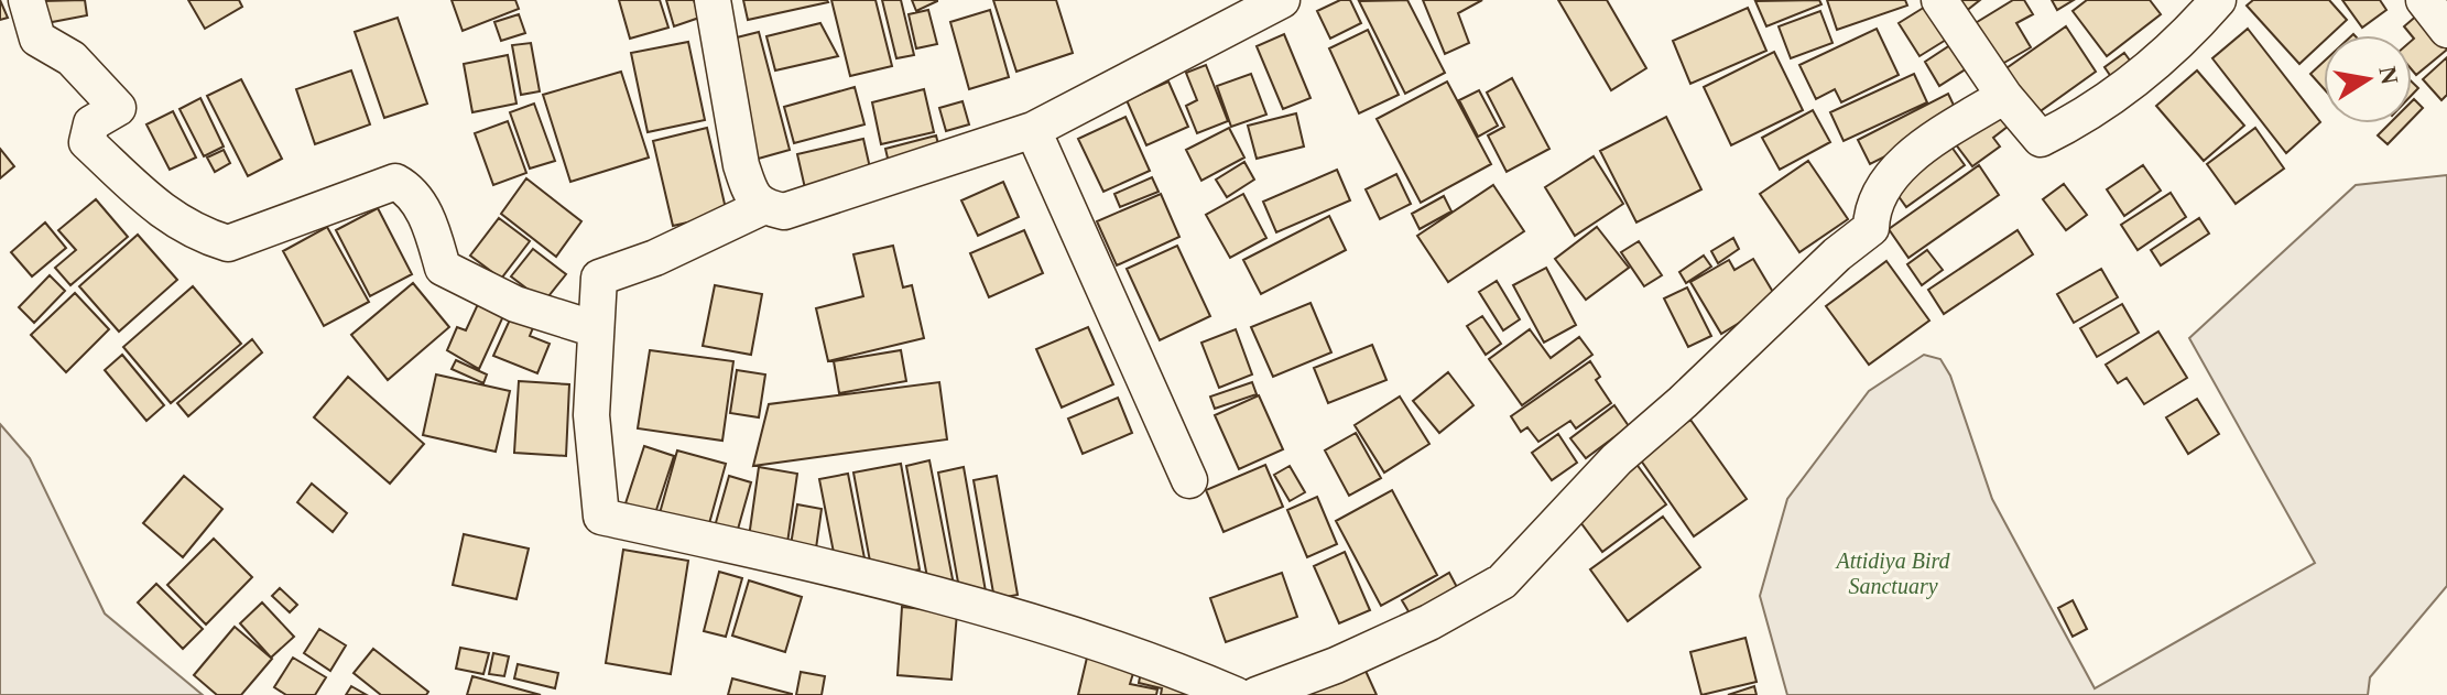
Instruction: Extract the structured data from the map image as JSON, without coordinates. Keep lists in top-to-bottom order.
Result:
{
  "parks": ["Attidiya Bird Sanctuary"],
  "north": "right"
}
